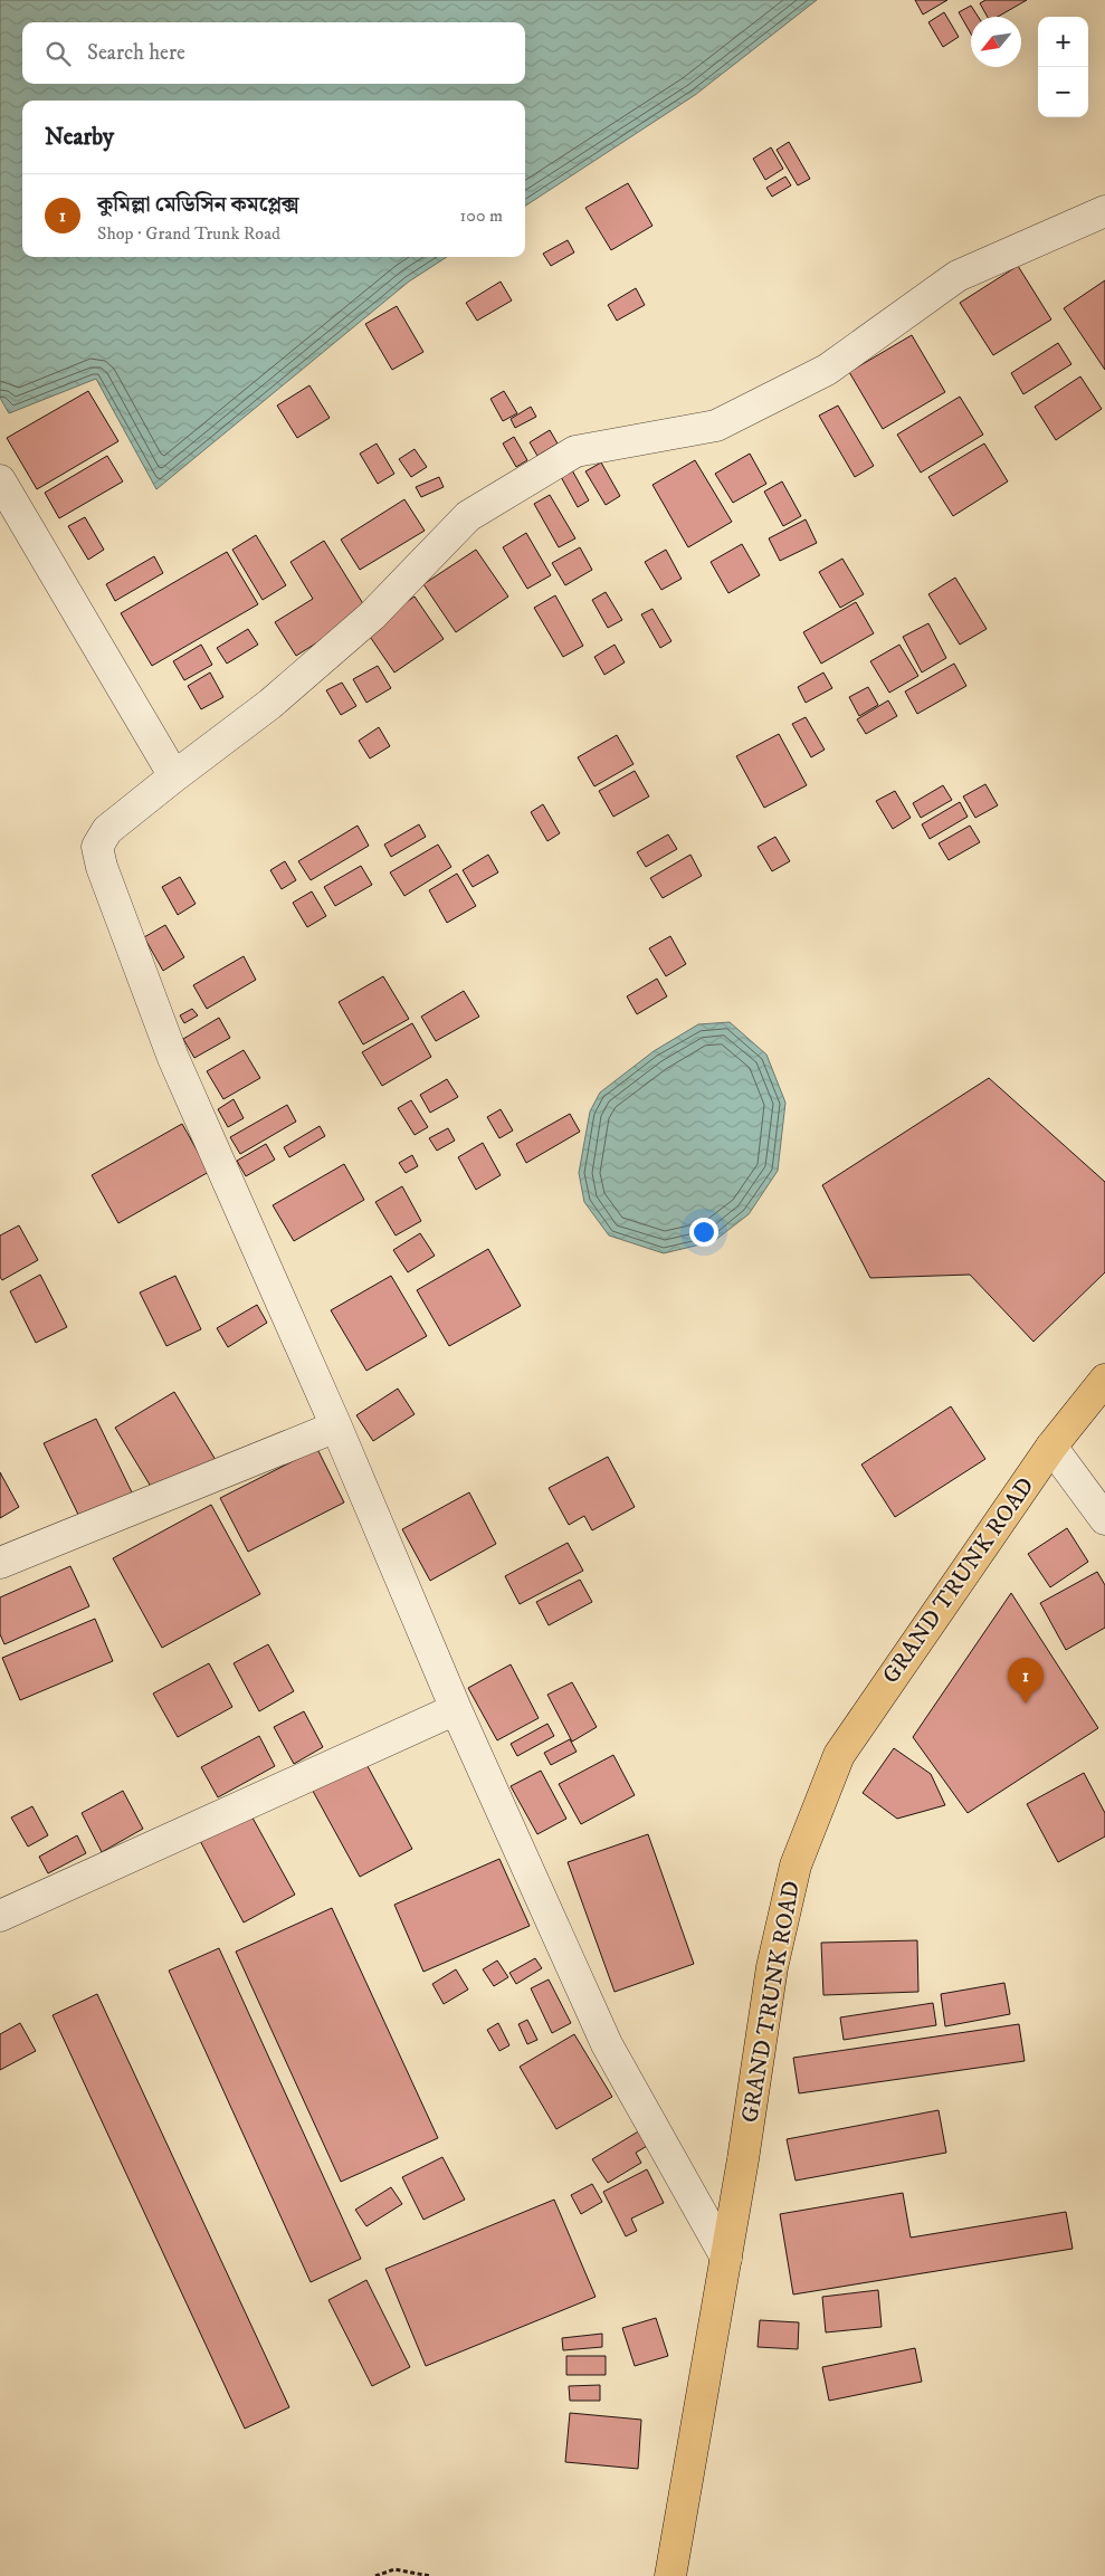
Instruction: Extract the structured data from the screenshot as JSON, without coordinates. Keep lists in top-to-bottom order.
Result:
{
  "streets": {
    "highway": ["GRAND TRUNK ROAD"]
  },
  "north": "bottom left",
  "page": {
    "map_buttons": ["+", "−"],
    "search": "Search here",
    "heading": "Nearby",
    "list": [
      {
        "mark": "1",
        "name": "কুমিল্লা মেডিসিন কমপ্লেক্স",
        "note": "Shop · Grand Trunk Road",
        "value": "100 m"
      }
    ],
    "pins": "1"
  }
}
